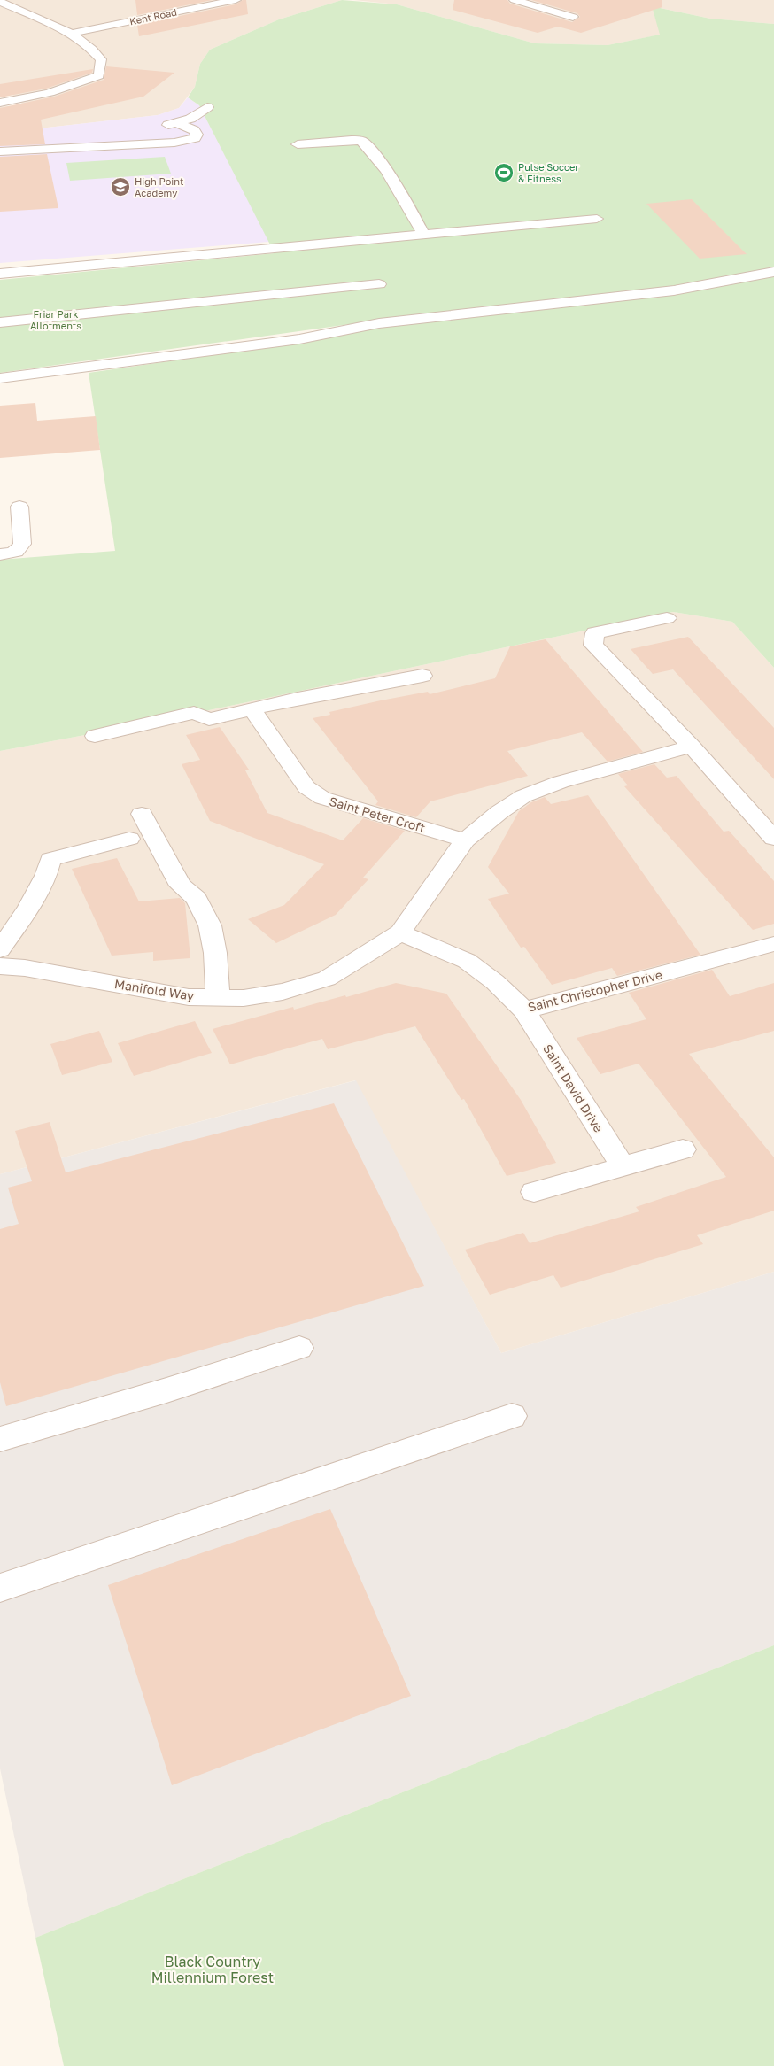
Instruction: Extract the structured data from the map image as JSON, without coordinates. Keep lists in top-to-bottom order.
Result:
{
  "streets": {
    "street": [
      "Kent Road",
      "Saint Peter Croft",
      "Manifold Way",
      "Saint Christopher Drive",
      "Saint David Drive"
    ]
  },
  "crossings": [
    ["Manifold Way", "Saint Christopher Drive"],
    ["Saint Christopher Drive", "Saint David Drive"]
  ],
  "parks": ["Friar Park Allotments", "Black Country Millennium Forest"],
  "places": {
    "sports": ["Pulse Soccer & Fitness"],
    "school or university": ["High Point Academy"]
  }
}
